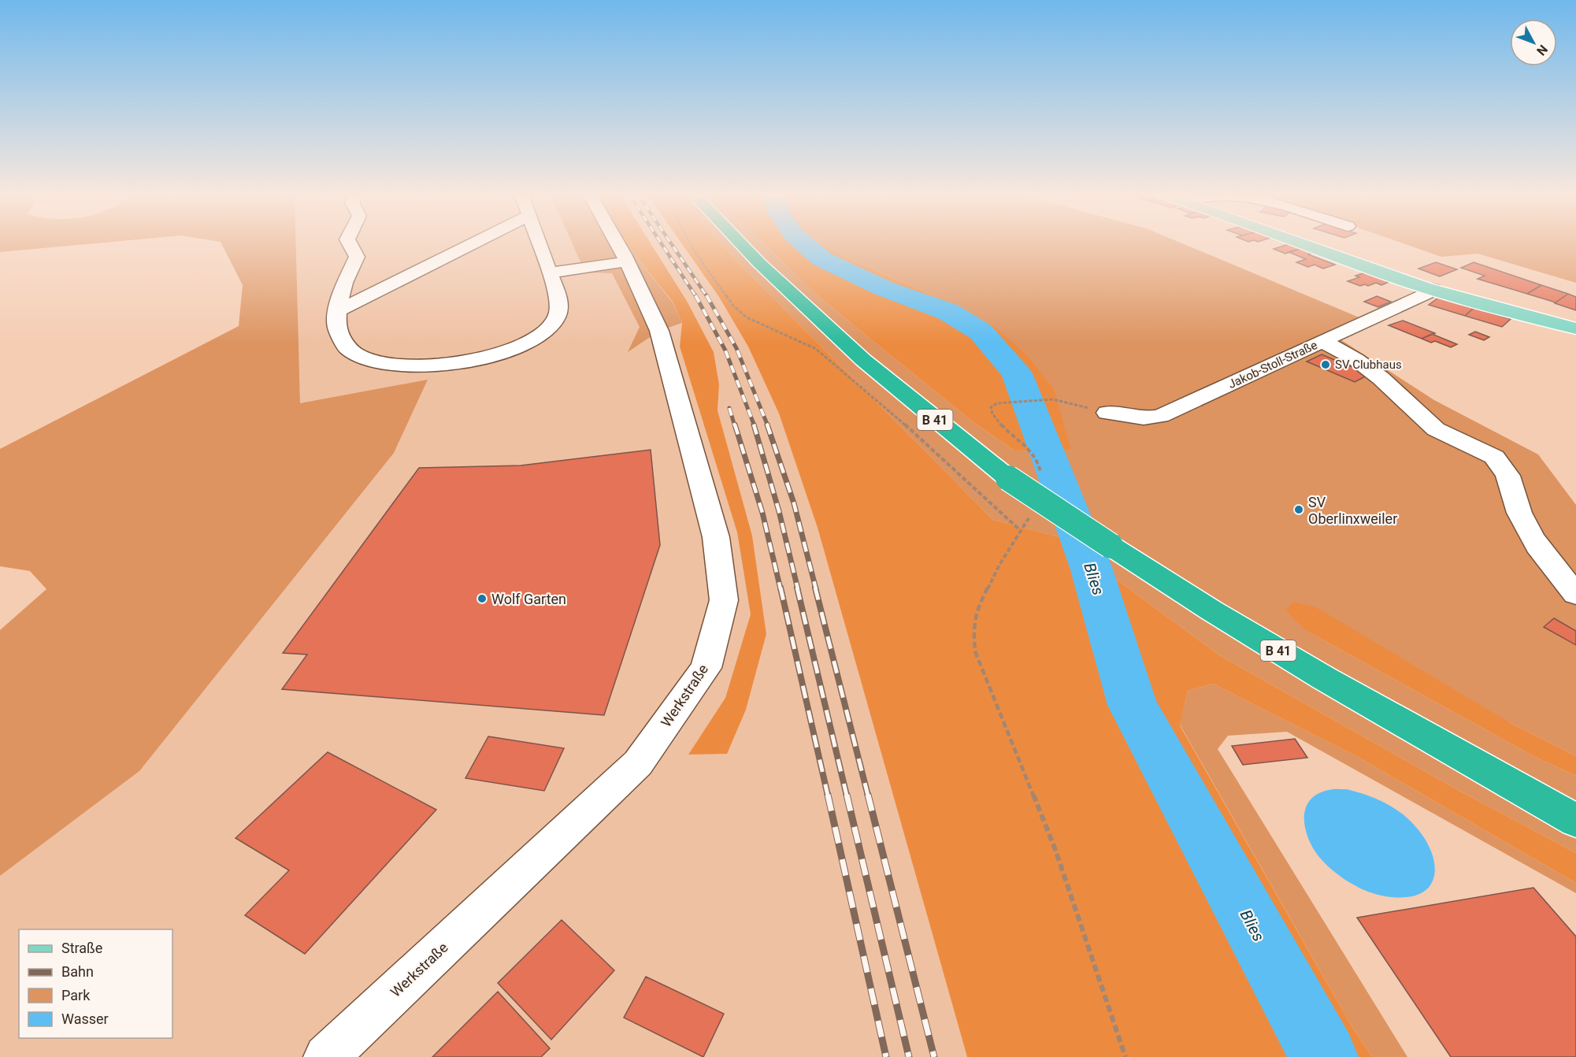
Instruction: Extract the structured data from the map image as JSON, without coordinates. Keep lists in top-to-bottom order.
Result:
{
  "streets": {
    "highway": ["B 41"],
    "street": ["Jakob-Stoll-Straße", "Werkstraße"]
  },
  "water": ["Blies"],
  "places": ["SV Clubhaus", "SV Oberlinxweiler", "Wolf Garten"],
  "legend": [
    "Straße",
    "Bahn",
    "Park",
    "Wasser"
  ],
  "north": "bottom right"
}
